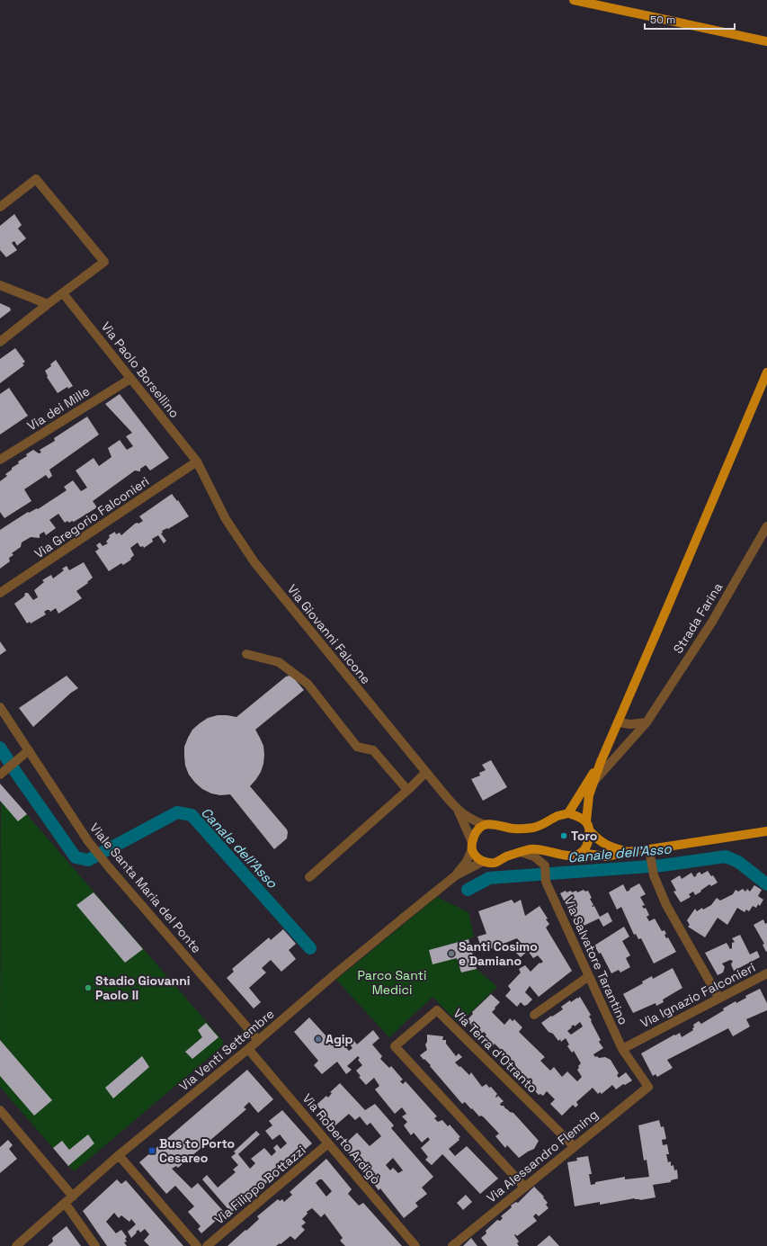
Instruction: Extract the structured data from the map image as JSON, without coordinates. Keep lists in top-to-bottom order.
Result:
{
  "streets": {
    "street": [
      "Via Paolo Borsellino",
      "Via dei Mille",
      "Via Gregorio Falconieri",
      "Strada Farina",
      "Via Giovanni Falcone",
      "Viale Santa Maria del Ponte",
      "Via Salvatore Tarantino",
      "Via Ignazio Falconieri",
      "Via Venti Settembre",
      "Via Terra d'Otranto",
      "Via Roberto Ardigò",
      "Via Alessandro Fleming",
      "Via Filippo Bottazzi"
    ]
  },
  "crossings": [
    ["Via Paolo Borsellino", "Via dei Mille"],
    ["Via Paolo Borsellino", "Via Gregorio Falconieri"],
    ["Via Paolo Borsellino", "Via Giovanni Falcone"],
    ["Via Gregorio Falconieri", "Via Giovanni Falcone"],
    ["Via Giovanni Falcone", "Via Venti Settembre"],
    ["Viale Santa Maria del Ponte", "Via Venti Settembre"],
    ["Via Salvatore Tarantino", "Via Ignazio Falconieri"],
    ["Via Salvatore Tarantino", "Via Alessandro Fleming"],
    ["Via Venti Settembre", "Via Roberto Ardigò"],
    ["Via Terra d'Otranto", "Via Alessandro Fleming"],
    ["Via Roberto Ardigò", "Via Filippo Bottazzi"]
  ],
  "water": ["Canale dell'Asso"],
  "parks": ["Parco Santi Medici"],
  "places": {
    "other": [
      "Toro",
      "Santi Cosimo e Damiano",
      "Stadio Giovanni Paolo II",
      "Agip"
    ],
    "transit": ["Bus to Porto Cesareo"]
  },
  "scale_bar": "50 m"
}
